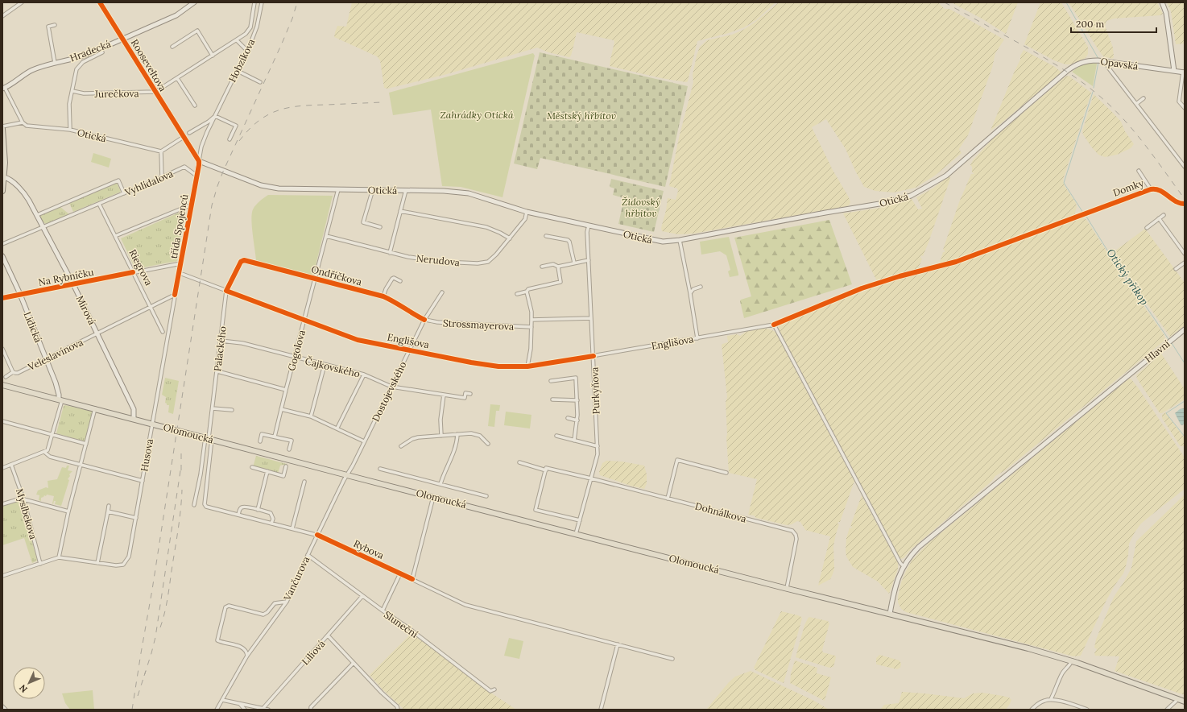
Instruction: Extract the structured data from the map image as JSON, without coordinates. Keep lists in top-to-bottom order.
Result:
{
  "streets": {
    "main road": ["Olomoucká"],
    "street": [
      "Hradecká",
      "Hobzíkova",
      "Opavská",
      "Rooseveltova",
      "Jurečkova",
      "Otická",
      "Vyhlídalova",
      "Domky",
      "třída Spojenců",
      "Nerudova",
      "Riegrova",
      "Ondříčkova",
      "Na Rybníčku",
      "Mírová",
      "Strossmayerova",
      "Lidická",
      "Englišova",
      "Palackého",
      "Gogolova",
      "Hlavní",
      "Veleslavínova",
      "Čajkovského",
      "Purkyňova",
      "Dostojevského",
      "Husova",
      "Dohnálkova",
      "Myslbekova",
      "Rybova",
      "Vančurova",
      "Sluneční",
      "Liliová"
    ]
  },
  "crossings": [
    ["Hradecká", "Rooseveltova"],
    ["Hobzíkova", "Otická"],
    ["Hobzíkova", "třída Spojenců"],
    ["Opavská", "Otická"],
    ["Rooseveltova", "Jurečkova"],
    ["Otická", "třída Spojenců"],
    ["Otická", "Nerudova"],
    ["Otická", "Gogolova"],
    ["Otická", "Purkyňova"],
    ["Vyhlídalova", "třída Spojenců"],
    ["Vyhlídalova", "Riegrova"],
    ["Vyhlídalova", "Mírová"],
    ["třída Spojenců", "Na Rybníčku"],
    ["třída Spojenců", "Englišova"],
    ["třída Spojenců", "Veleslavínova"],
    ["třída Spojenců", "Husova"],
    ["Nerudova", "Gogolova"],
    ["Riegrova", "Na Rybníčku"],
    ["Riegrova", "Veleslavínova"],
    ["Ondříčkova", "Strossmayerova"],
    ["Ondříčkova", "Palackého"],
    ["Ondříčkova", "Gogolova"],
    ["Ondříčkova", "Dostojevského"],
    ["Na Rybníčku", "Mírová"],
    ["Na Rybníčku", "Lidická"],
    ["Mírová", "Veleslavínova"],
    ["Mírová", "Olomoucká"],
    ["Strossmayerova", "Dostojevského"],
    ["Lidická", "Veleslavínova"],
    ["Lidická", "Olomoucká"],
    ["Englišova", "Palackého"],
    ["Englišova", "Gogolova"],
    ["Englišova", "Hlavní"],
    ["Englišova", "Purkyňova"],
    ["Englišova", "Dostojevského"],
    ["Palackého", "Čajkovského"],
    ["Palackého", "Olomoucká"],
    ["Palackého", "Rybova"],
    ["Gogolova", "Čajkovského"],
    ["Hlavní", "Olomoucká"],
    ["Čajkovského", "Dostojevského"],
    ["Purkyňova", "Olomoucká"],
    ["Purkyňova", "Dohnálkova"],
    ["Dostojevského", "Olomoucká"],
    ["Dostojevského", "Vančurova"],
    ["Olomoucká", "Husova"],
    ["Olomoucká", "Dohnálkova"],
    ["Olomoucká", "Rybova"],
    ["Olomoucká", "Vančurova"],
    ["Rybova", "Vančurova"],
    ["Vančurova", "Sluneční"],
    ["Sluneční", "Liliová"]
  ],
  "water": ["Otický příkop"],
  "parks": ["Zahrádky Otická", "Městský hřbitov", "Židovský hřbitov"],
  "scale_bar": "200 m",
  "north": "bottom left"
}
